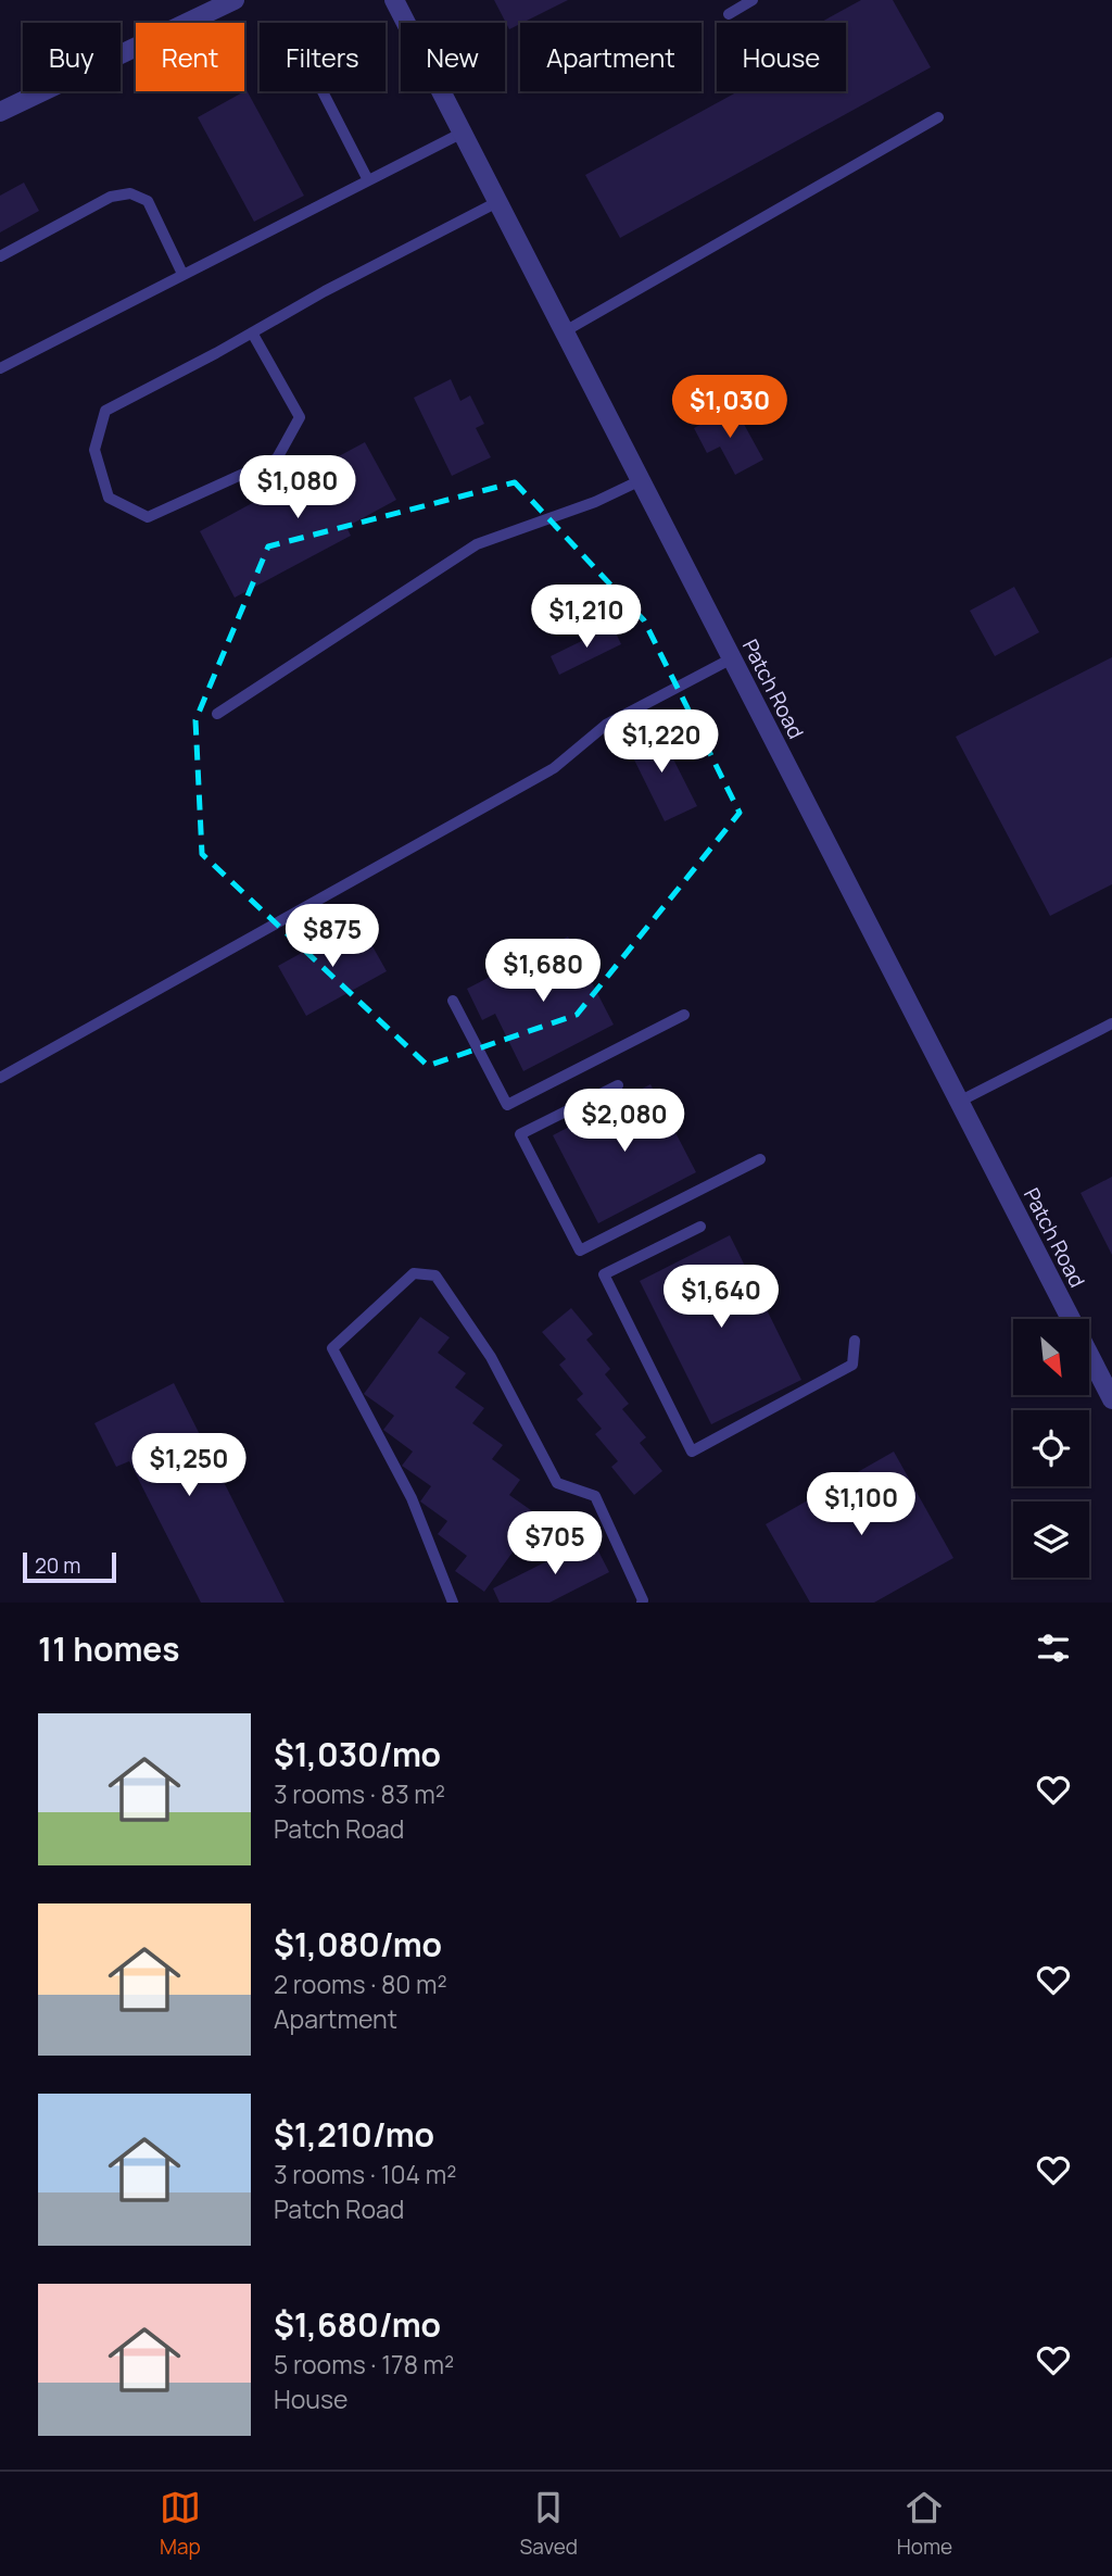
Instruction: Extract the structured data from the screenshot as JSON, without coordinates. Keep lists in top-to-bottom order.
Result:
{
  "streets": {
    "street": ["Patch Road"]
  },
  "scale_bar": "20 m",
  "north": "bottom right",
  "page": {
    "chip": [
      "Buy",
      "Rent",
      "Filters",
      "New",
      "Apartment",
      "House"
    ],
    "price": [
      "$1,030",
      "$1,080",
      "$1,210",
      "$1,220",
      "$875",
      "$1,680",
      "$2,080",
      "$1,640",
      "$1,250",
      "$1,100",
      "$705"
    ],
    "scale": "20 m",
    "heading": "11 homes",
    "list": [
      {
        "name": "$1,030/mo",
        "note": "3 rooms · 83 m² · Patch Road"
      },
      {
        "name": "$1,080/mo",
        "note": "2 rooms · 80 m² · Apartment"
      },
      {
        "name": "$1,210/mo",
        "note": "3 rooms · 104 m² · Patch Road"
      },
      {
        "name": "$1,680/mo",
        "note": "5 rooms · 178 m² · House"
      }
    ],
    "tabs": ["Map", "Saved", "Home"]
  }
}
